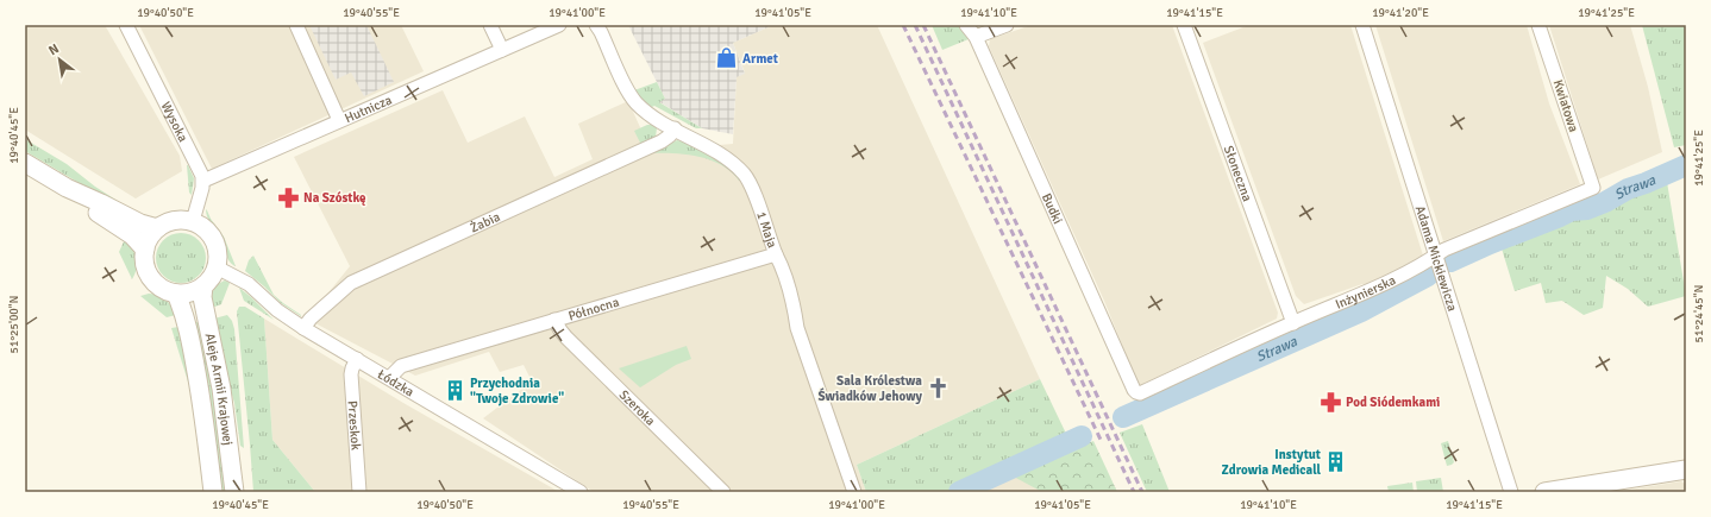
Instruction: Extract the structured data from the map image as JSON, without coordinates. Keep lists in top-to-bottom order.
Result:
{
  "streets": {
    "main road": ["Aleje Armii Krajowej"],
    "street": [
      "Kwiatowa",
      "Hutnicza",
      "Wysoka",
      "Słoneczna",
      "Budki",
      "Żabia",
      "1 Maja",
      "Adama Mickiewicza",
      "Inżynierska",
      "Północna",
      "Łódzka",
      "Szeroka",
      "Przeskok"
    ]
  },
  "crossings": [
    ["Kwiatowa", "Inżynierska"],
    ["Hutnicza", "Wysoka"],
    ["Słoneczna", "Inżynierska"],
    ["Budki", "Inżynierska"],
    ["Żabia", "1 Maja"],
    ["Żabia", "Łódzka"],
    ["1 Maja", "Północna"],
    ["Adama Mickiewicza", "Inżynierska"],
    ["Północna", "Łódzka"],
    ["Północna", "Szeroka"],
    ["Łódzka", "Aleje Armii Krajowej"],
    ["Łódzka", "Przeskok"]
  ],
  "water": ["Strawa"],
  "places": {
    "shop": ["Armet"],
    "pharmacy": ["Na Szóstkę", "Pod Siódemkami"],
    "church": ["Sala Królestwa Świadków Jehowy"],
    "building": ["Przychodnia \"Twoje Zdrowie\"", "Instytut Zdrowia Medicall"]
  },
  "north": "top left",
  "coordinates": [
    "19°40'50\"E",
    "19°40'55\"E",
    "19°41'00\"E",
    "19°41'05\"E",
    "19°41'10\"E",
    "19°41'15\"E",
    "19°41'20\"E",
    "19°41'25\"E",
    "19°40'45\"E",
    "51°24'45\"N",
    "51°25'00\"N"
  ]
}
